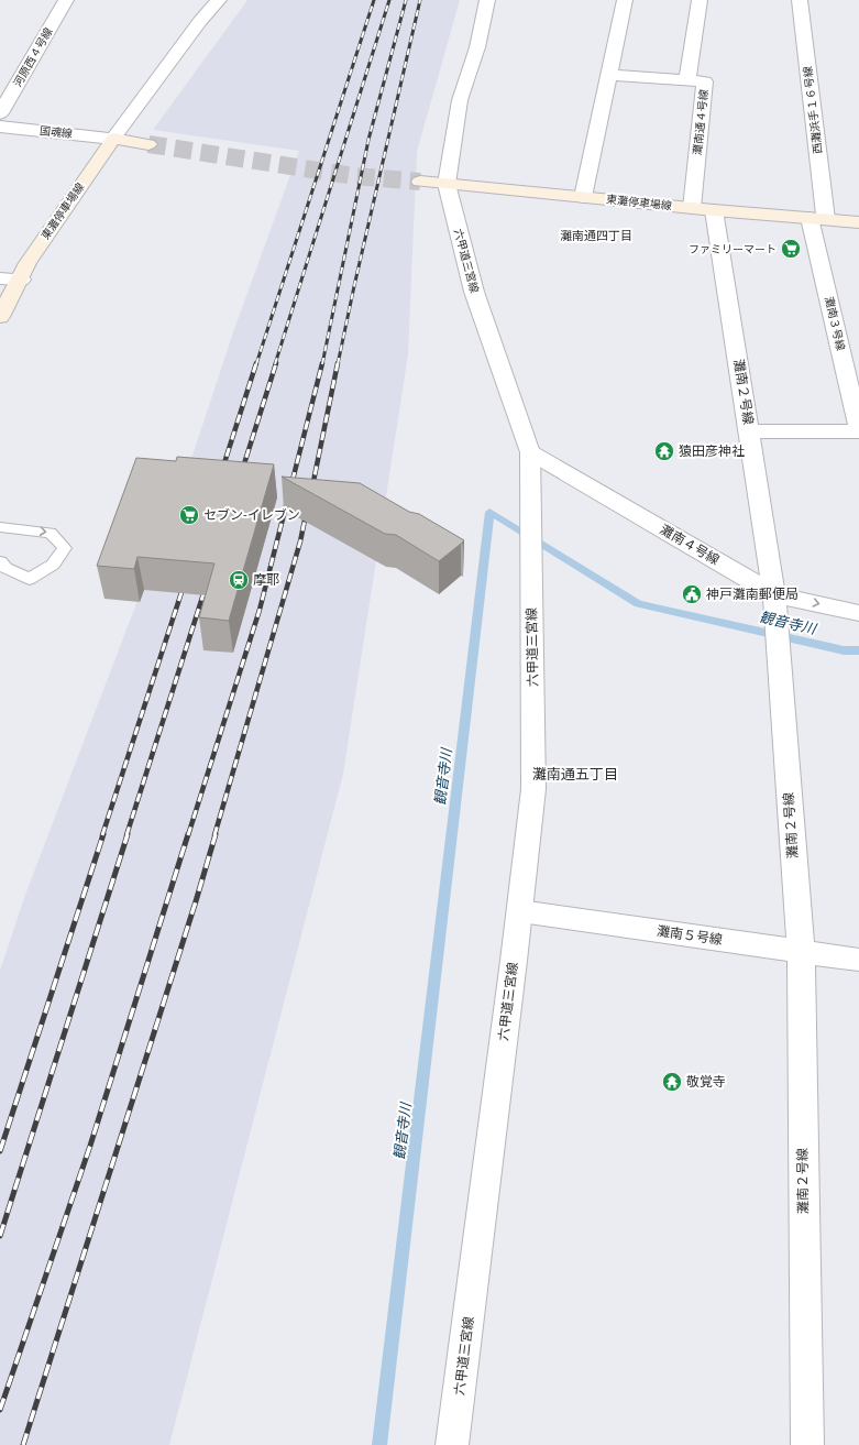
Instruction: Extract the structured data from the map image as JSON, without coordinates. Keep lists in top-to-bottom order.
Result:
{
  "streets": {
    "main road": ["東灘停車場線"],
    "street": [
      "河原西４号線",
      "西灘浜手１６号線",
      "灘南通４号線",
      "国魂線",
      "六甲道三宮線",
      "灘南３号線",
      "灘南２号線",
      "灘南４号線",
      "灘南５号線"
    ]
  },
  "crossings": [
    ["西灘浜手１６号線", "東灘停車場線"],
    ["西灘浜手１６号線", "灘南３号線"],
    ["灘南通４号線", "東灘停車場線"],
    ["国魂線", "東灘停車場線"],
    ["東灘停車場線", "六甲道三宮線"],
    ["東灘停車場線", "灘南３号線"],
    ["東灘停車場線", "灘南２号線"],
    ["六甲道三宮線", "灘南４号線"],
    ["六甲道三宮線", "灘南５号線"],
    ["灘南３号線", "灘南２号線"],
    ["灘南２号線", "灘南４号線"],
    ["灘南２号線", "灘南５号線"]
  ],
  "districts": ["灘南通四丁目", "灘南通五丁目"],
  "water": ["観音寺川"],
  "places": {
    "supermarket": ["ファミリーマート", "セブン-イレブン"],
    "temple": ["猿田彦神社", "敬覚寺"],
    "station": ["摩耶"],
    "public building": ["神戸灘南郵便局"]
  }
}
